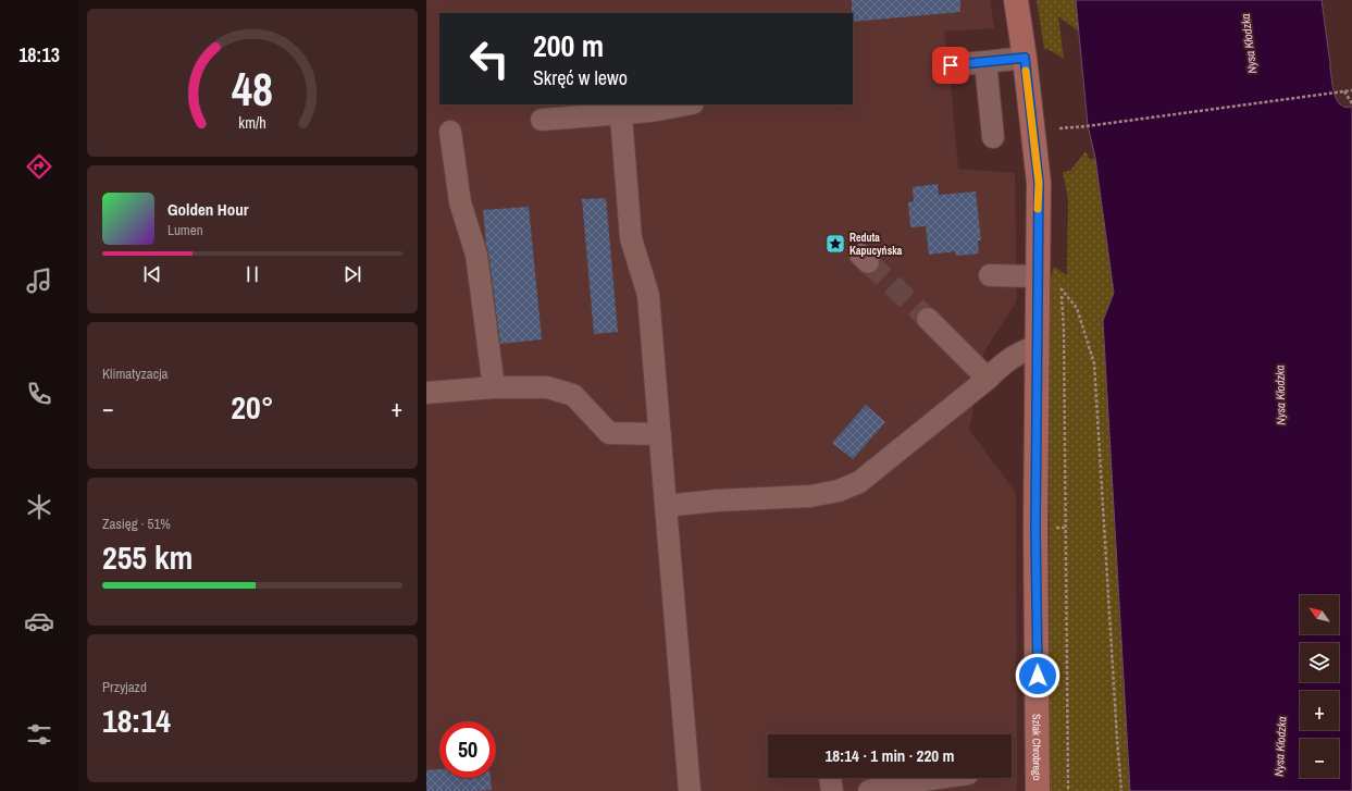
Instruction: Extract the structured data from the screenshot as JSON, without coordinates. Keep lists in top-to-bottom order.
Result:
{
  "streets": {
    "main road": ["Szlak Chrobrego"]
  },
  "water": ["Nysa Kłodzka"],
  "places": {
    "place": ["Reduta Kapucyńska"]
  },
  "north": "top left",
  "page": {
    "tabs": "18:13",
    "turn": ["200 m", "Skręć w lewo"],
    "song": ["Golden Hour", "Lumen"],
    "tile": [
      "Klimatyzacja",
      ["Zasięg · 51%", "255 km"],
      ["Przyjazd", "18:14"]
    ],
    "heat": ["−", "20°", "+"],
    "map_buttons": ["+", "−"],
    "limit": "50",
    "trip": "18:14 · 1 min · 220 m",
    "gauge": ["48", "km/h"]
  }
}
